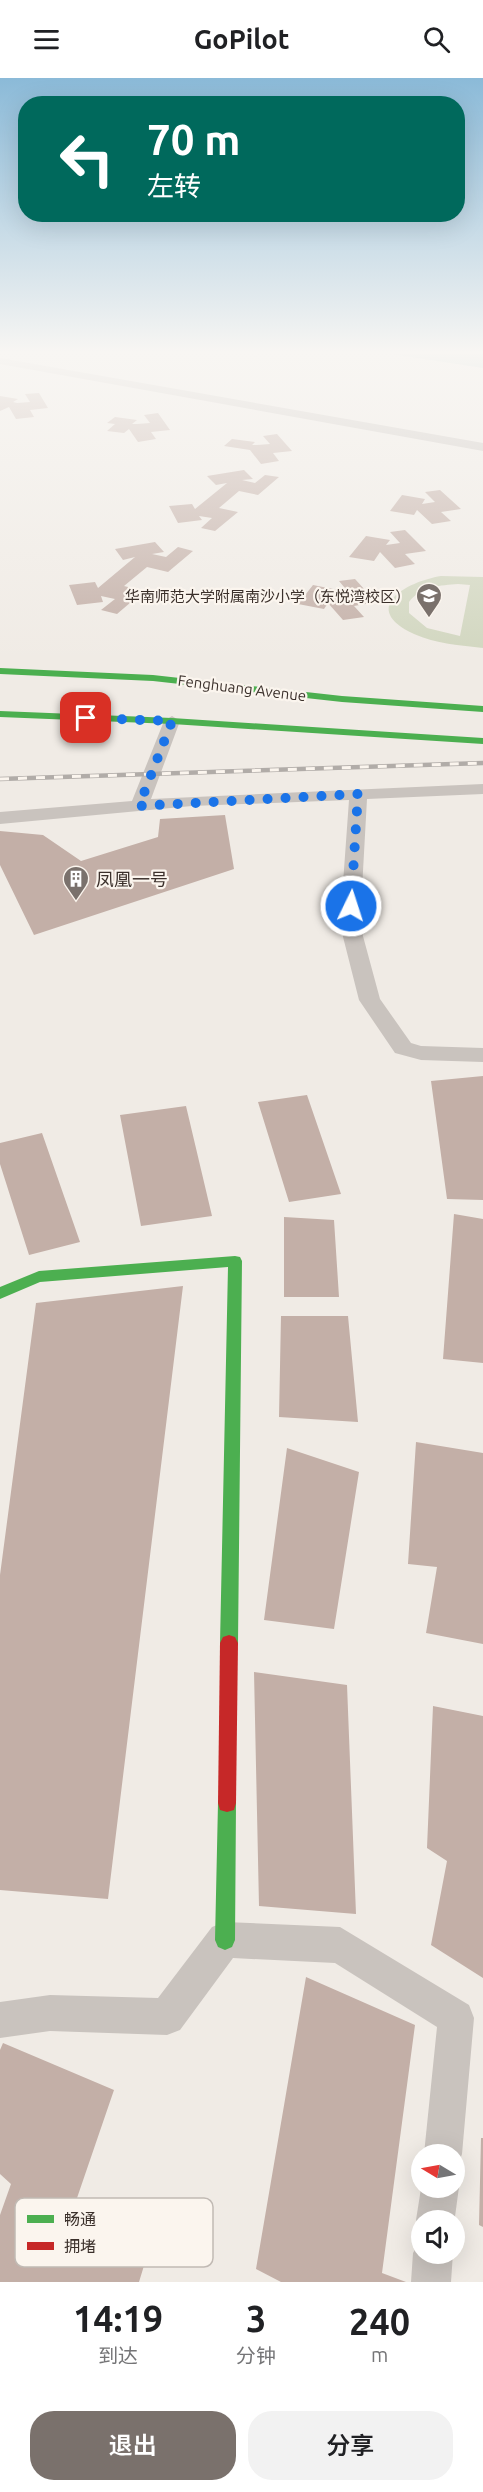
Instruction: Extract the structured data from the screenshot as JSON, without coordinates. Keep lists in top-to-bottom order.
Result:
{
  "streets": {
    "main road": ["Fenghuang Avenue"]
  },
  "places": {
    "school or university": ["华南师范大学附属南沙小学（东悦湾校区）"],
    "building": ["凤凰一号"]
  },
  "legend": ["畅通", "拥堵"],
  "north": "left",
  "page": {
    "header": "GoPilot",
    "turn": ["70 m", "左转"],
    "eta": [
      "14:19",
      "到达",
      "3",
      "分钟",
      "240",
      "m"
    ],
    "buttons": ["退出", "分享"]
  }
}
